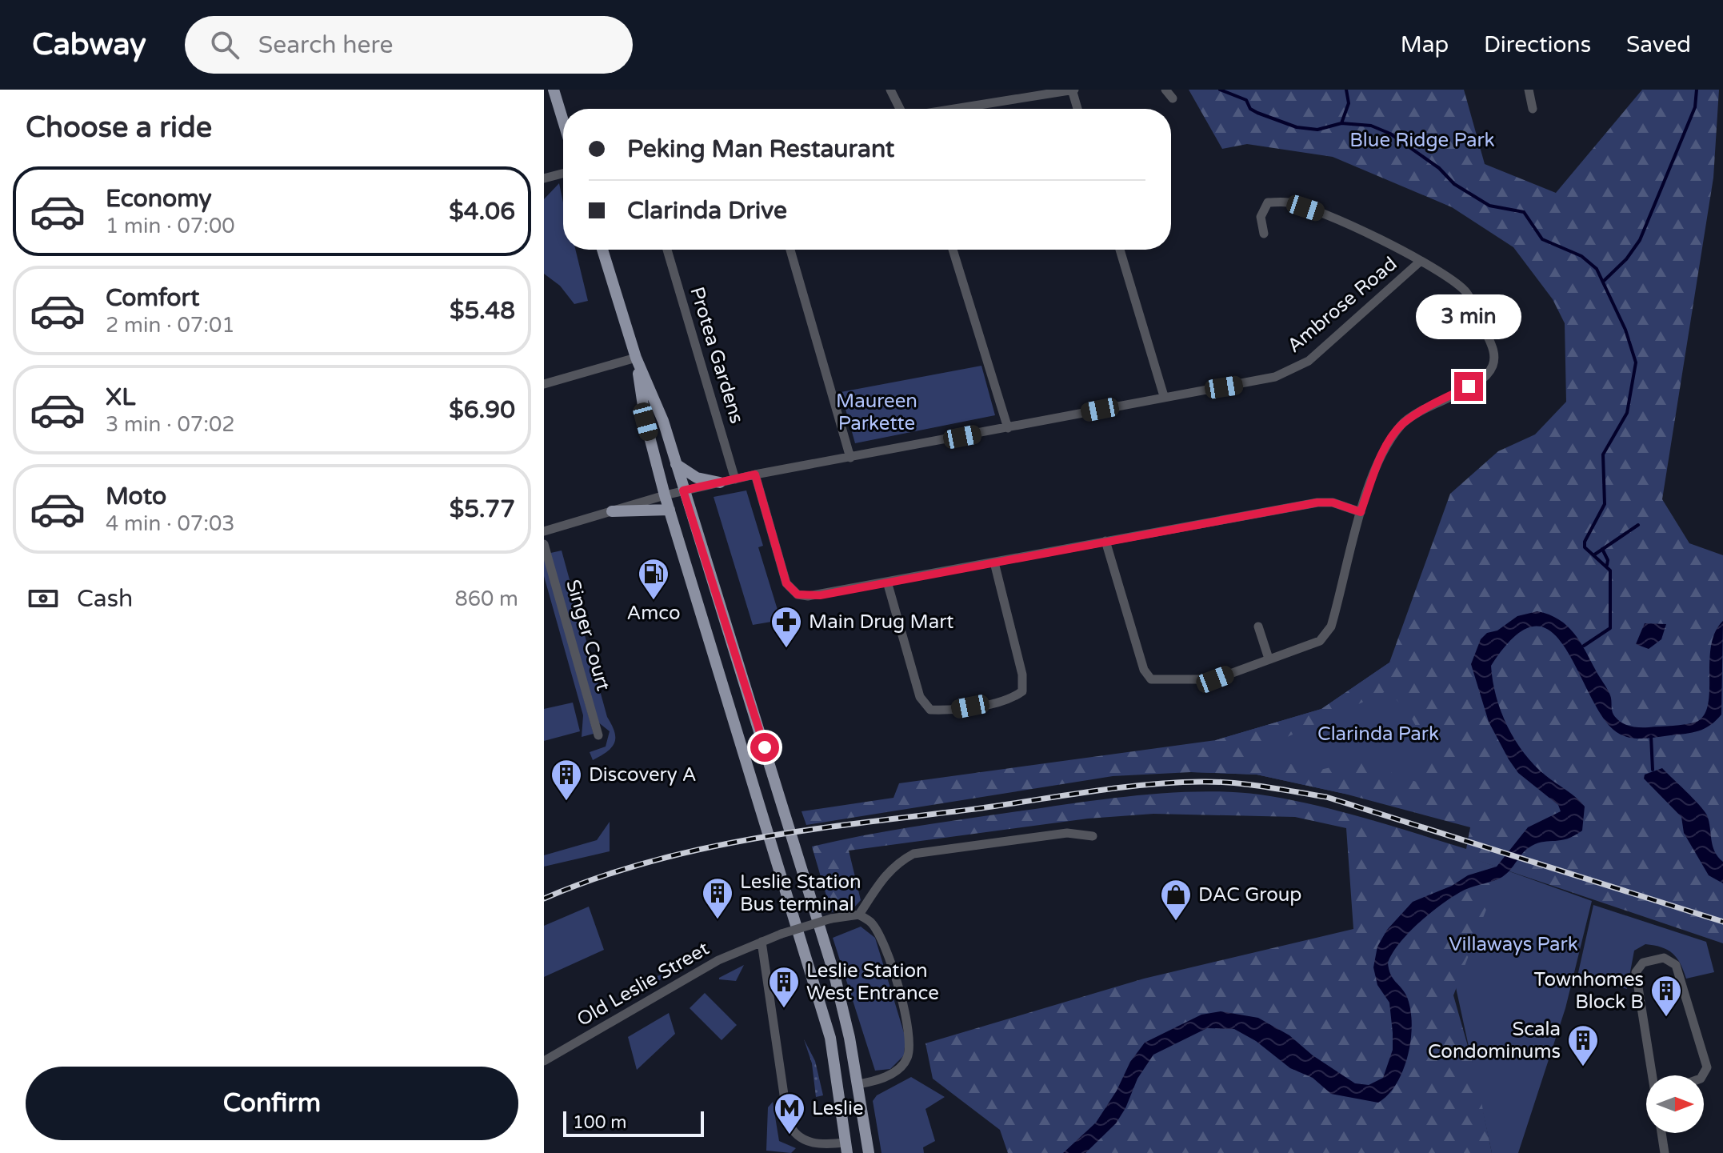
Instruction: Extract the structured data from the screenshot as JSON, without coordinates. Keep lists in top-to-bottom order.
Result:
{
  "streets": {
    "street": [
      "Ambrose Road",
      "Protea Gardens",
      "Singer Court",
      "Old Leslie Street"
    ]
  },
  "crossings": [
    ["Ambrose Road", "Protea Gardens"]
  ],
  "parks": [
    "Blue Ridge Park",
    "Maureen Parkette",
    "Clarinda Park",
    "Villaways Park"
  ],
  "places": {
    "fuel station": ["Amco"],
    "pharmacy": ["Main Drug Mart"],
    "building": [
      "Discovery A",
      "Leslie Station Bus terminal",
      "Leslie Station West Entrance",
      "Townhomes Block B",
      "Scala Condominums"
    ],
    "shop": ["DAC Group"],
    "metro station": ["Leslie"]
  },
  "scale_bar": "100 m",
  "north": "right",
  "page": {
    "header": "Cabway",
    "search": "Search here",
    "nav": ["Map", "Directions", "Saved"],
    "heading": "Choose a ride",
    "banner": ["Peking Man Restaurant", "Clarinda Drive"],
    "list": [
      {
        "name": "Economy",
        "note": "1 min · 07:00",
        "value": "$4.06"
      },
      {
        "name": "Comfort",
        "note": "2 min · 07:01",
        "value": "$5.48"
      },
      {
        "name": "XL",
        "note": "3 min · 07:02",
        "value": "$6.90"
      },
      {
        "name": "Moto",
        "note": "4 min · 07:03",
        "value": "$5.77"
      }
    ],
    "bubble": "3 min",
    "pay": ["Cash", "860 m"],
    "buttons": "Confirm",
    "scale": "100 m"
  }
}
